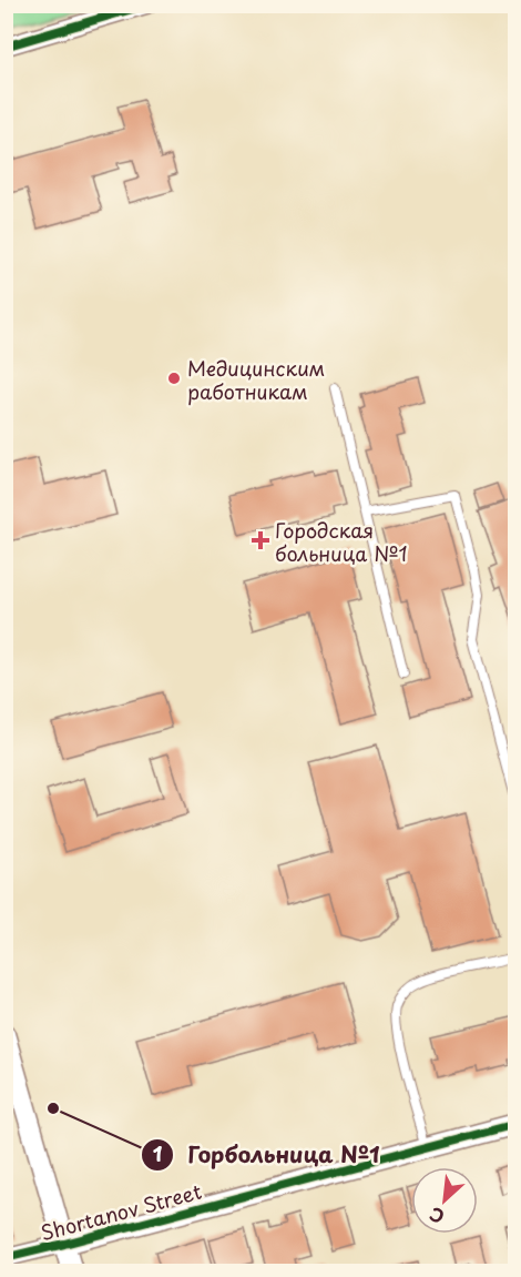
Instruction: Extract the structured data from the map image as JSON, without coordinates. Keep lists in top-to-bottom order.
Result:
{
  "streets": {
    "street": ["Shortanov Street"]
  },
  "places": {
    "other": ["Медицинским работникам", "Горбольница №1"],
    "health": ["Городская больница №1"]
  },
  "north": "bottom left"
}
